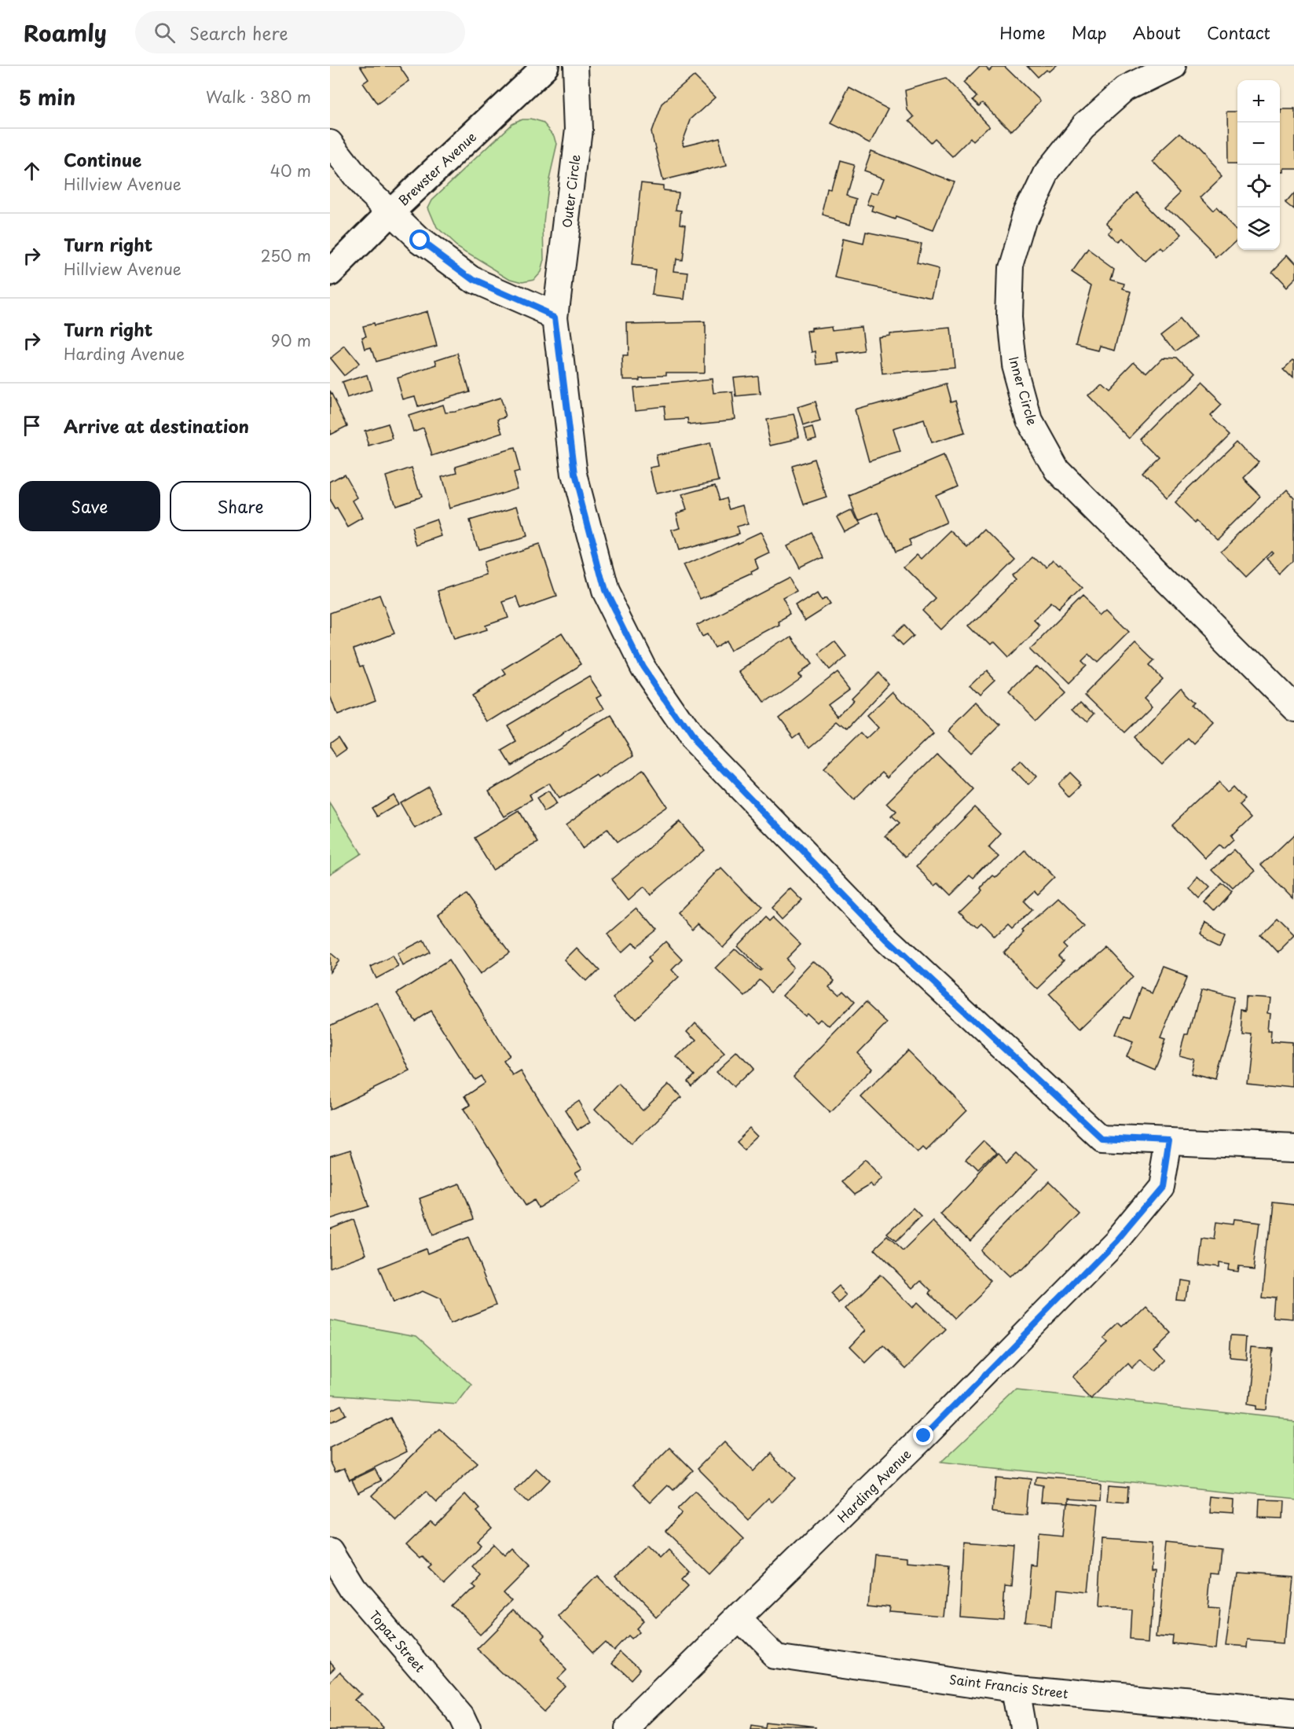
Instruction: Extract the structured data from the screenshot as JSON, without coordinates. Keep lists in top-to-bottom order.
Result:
{
  "streets": {
    "street": [
      "Brewster Avenue",
      "Outer Circle",
      "Inner Circle",
      "Harding Avenue",
      "Topaz Street",
      "Saint Francis Street"
    ]
  },
  "crossings": [
    ["Outer Circle", "Harding Avenue"],
    ["Harding Avenue", "Saint Francis Street"]
  ],
  "page": {
    "header": "Roamly",
    "search": "Search here",
    "nav": [
      "Home",
      "Map",
      "About",
      "Contact"
    ],
    "heading": ["5 min", "Walk · 380 m"],
    "map_buttons": ["+", "−"],
    "list": [
      ["Continue", "Hillview Avenue", "40 m"],
      ["Turn right", "Hillview Avenue", "250 m"],
      ["Turn right", "Harding Avenue", "90 m"],
      "Arrive at destination"
    ],
    "buttons": ["Save", "Share"]
  }
}
